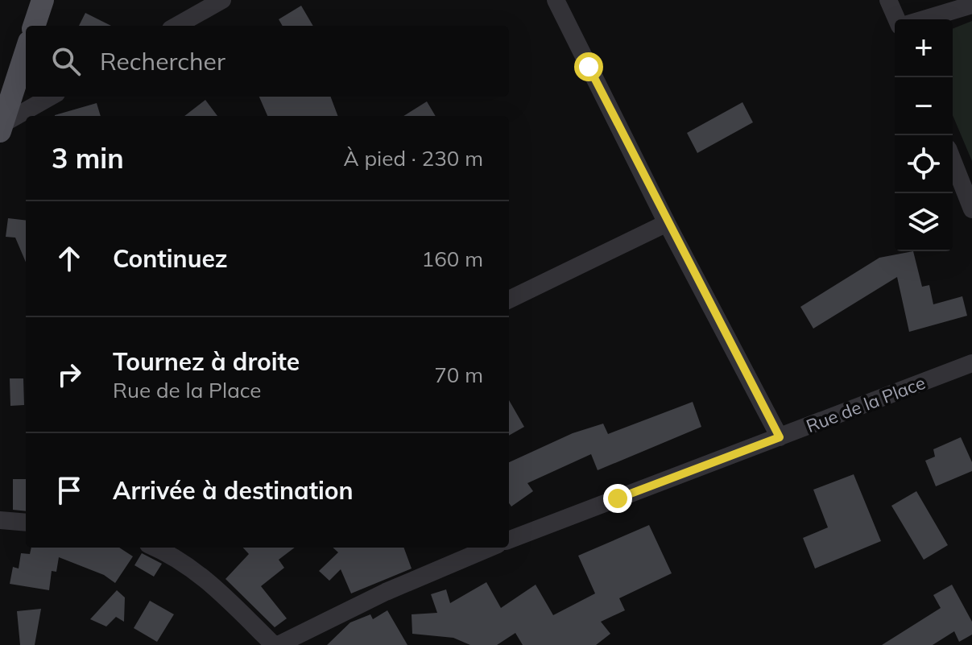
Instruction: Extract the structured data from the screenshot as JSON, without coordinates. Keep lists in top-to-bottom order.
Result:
{
  "streets": {
    "street": ["Rue de la Place"]
  },
  "page": {
    "map_buttons": ["+", "−"],
    "search": "Rechercher",
    "heading": ["3 min", "À pied · 230 m"],
    "list": [
      ["Continuez", "160 m"],
      ["Tournez à droite", "Rue de la Place", "70 m"],
      "Arrivée à destination"
    ]
  }
}
